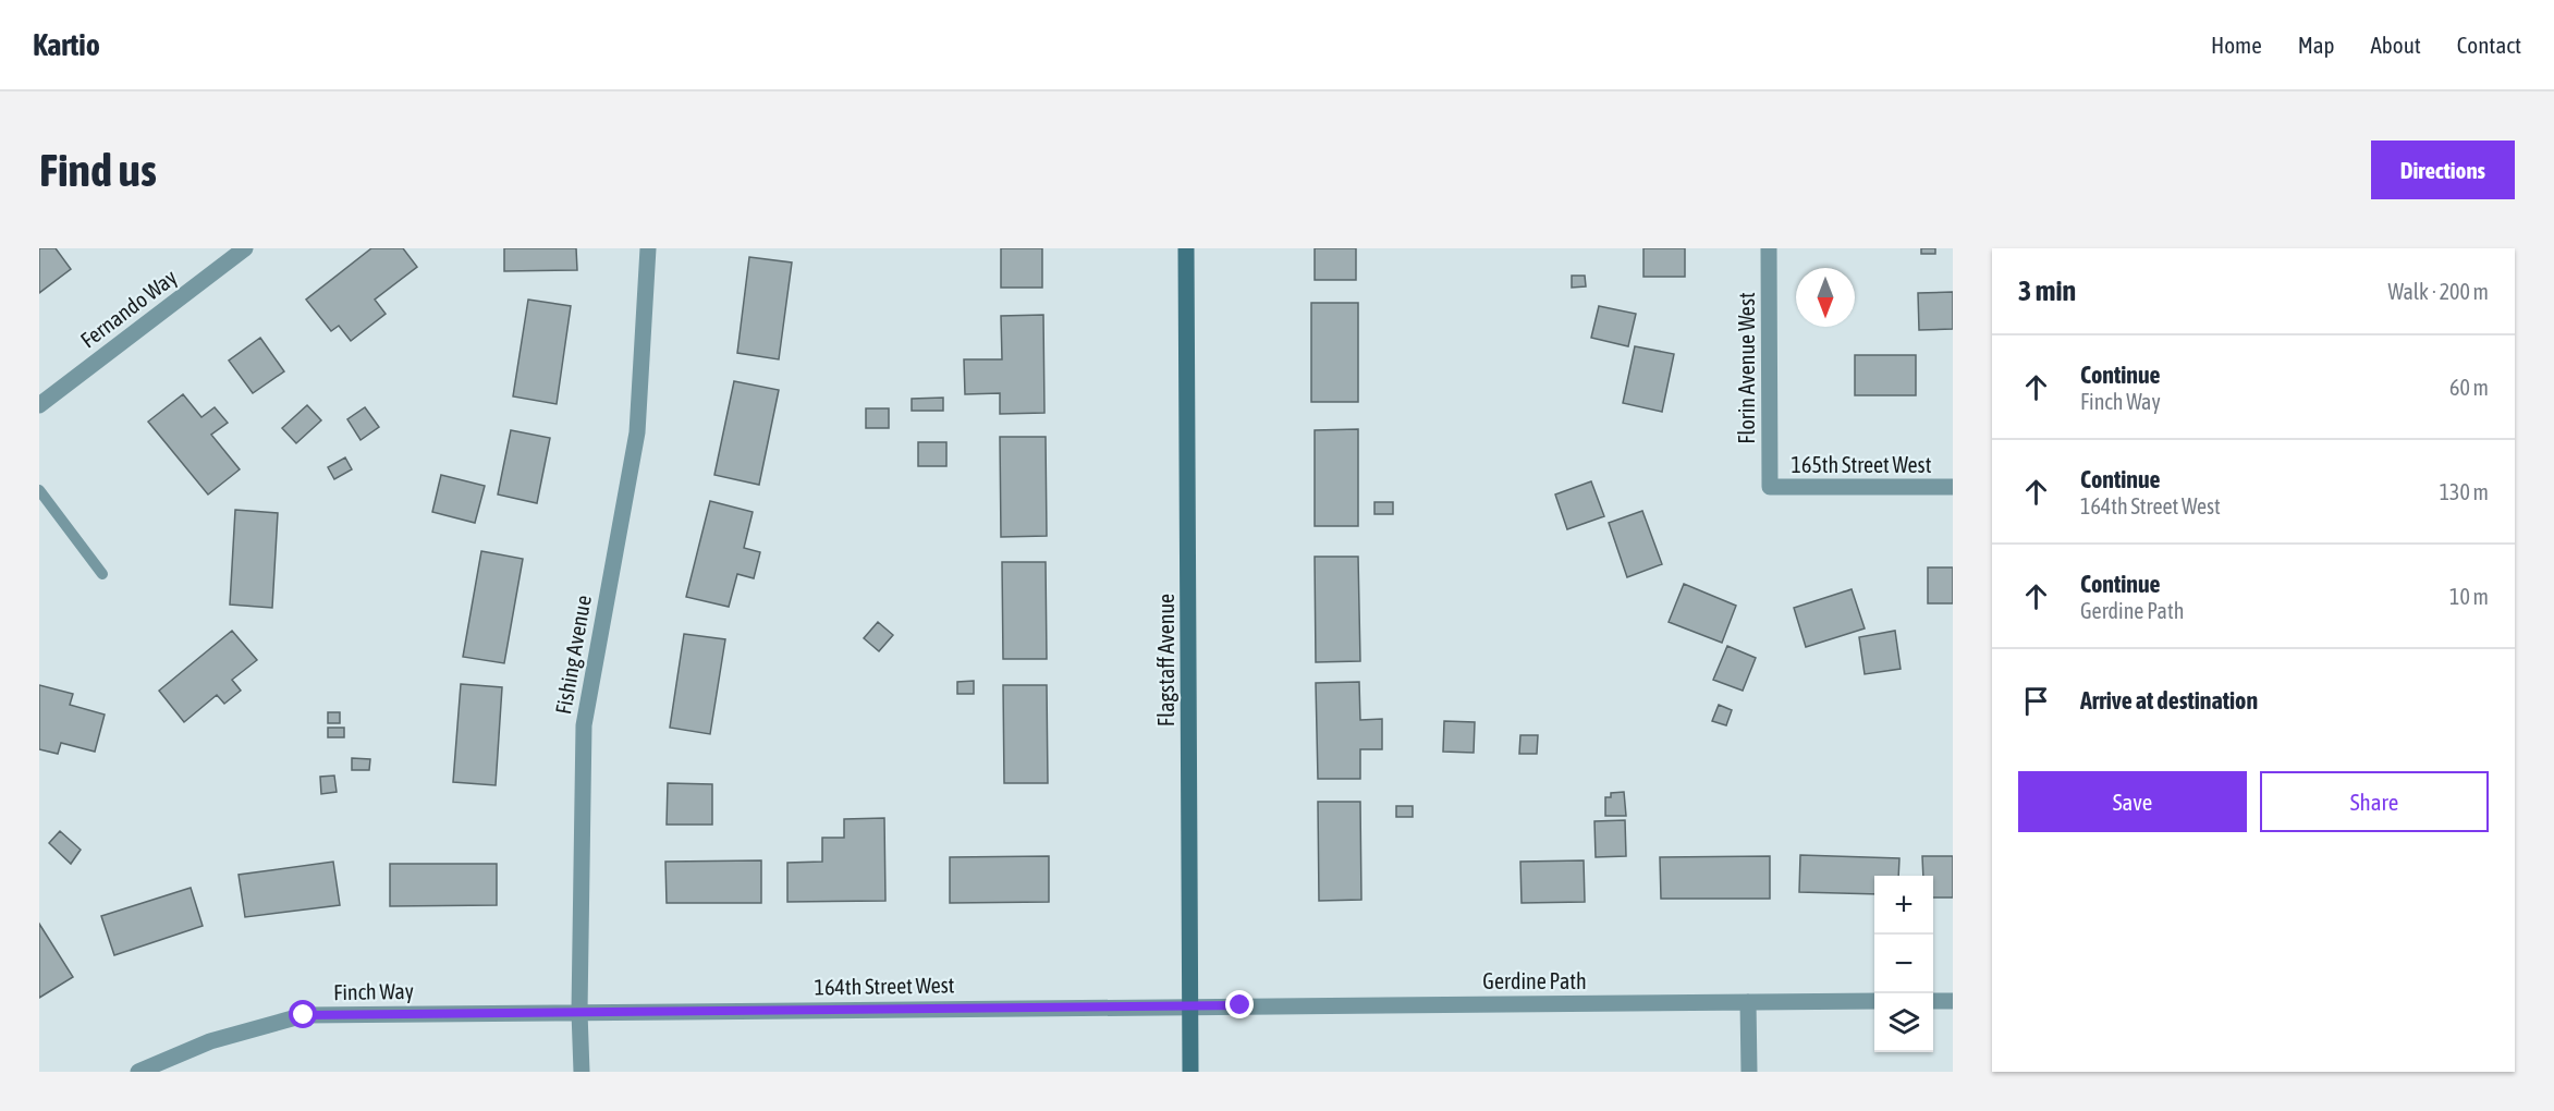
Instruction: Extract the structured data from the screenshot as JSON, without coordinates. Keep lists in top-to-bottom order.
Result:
{
  "streets": {
    "street": [
      "Fernando Way",
      "Florin Avenue West",
      "165th Street West",
      "Fishing Avenue",
      "Flagstaff Avenue",
      "Gerdine Path",
      "164th Street West",
      "Finch Way"
    ]
  },
  "crossings": [
    ["Florin Avenue West", "165th Street West"],
    ["Fishing Avenue", "164th Street West"],
    ["Fishing Avenue", "Finch Way"],
    ["Flagstaff Avenue", "Gerdine Path"],
    ["Flagstaff Avenue", "164th Street West"],
    ["Gerdine Path", "164th Street West"],
    ["164th Street West", "Finch Way"]
  ],
  "north": "bottom",
  "page": {
    "header": "Kartio",
    "nav": [
      "Home",
      "Map",
      "About",
      "Contact"
    ],
    "buttons": [
      "Directions",
      ["Save", "Share"]
    ],
    "title": "Find us",
    "heading": ["3 min", "Walk · 200 m"],
    "list": [
      ["Continue", "Finch Way", "60 m"],
      ["Continue", "164th Street West", "130 m"],
      ["Continue", "Gerdine Path", "10 m"],
      "Arrive at destination"
    ],
    "map_buttons": ["+", "−"]
  }
}
